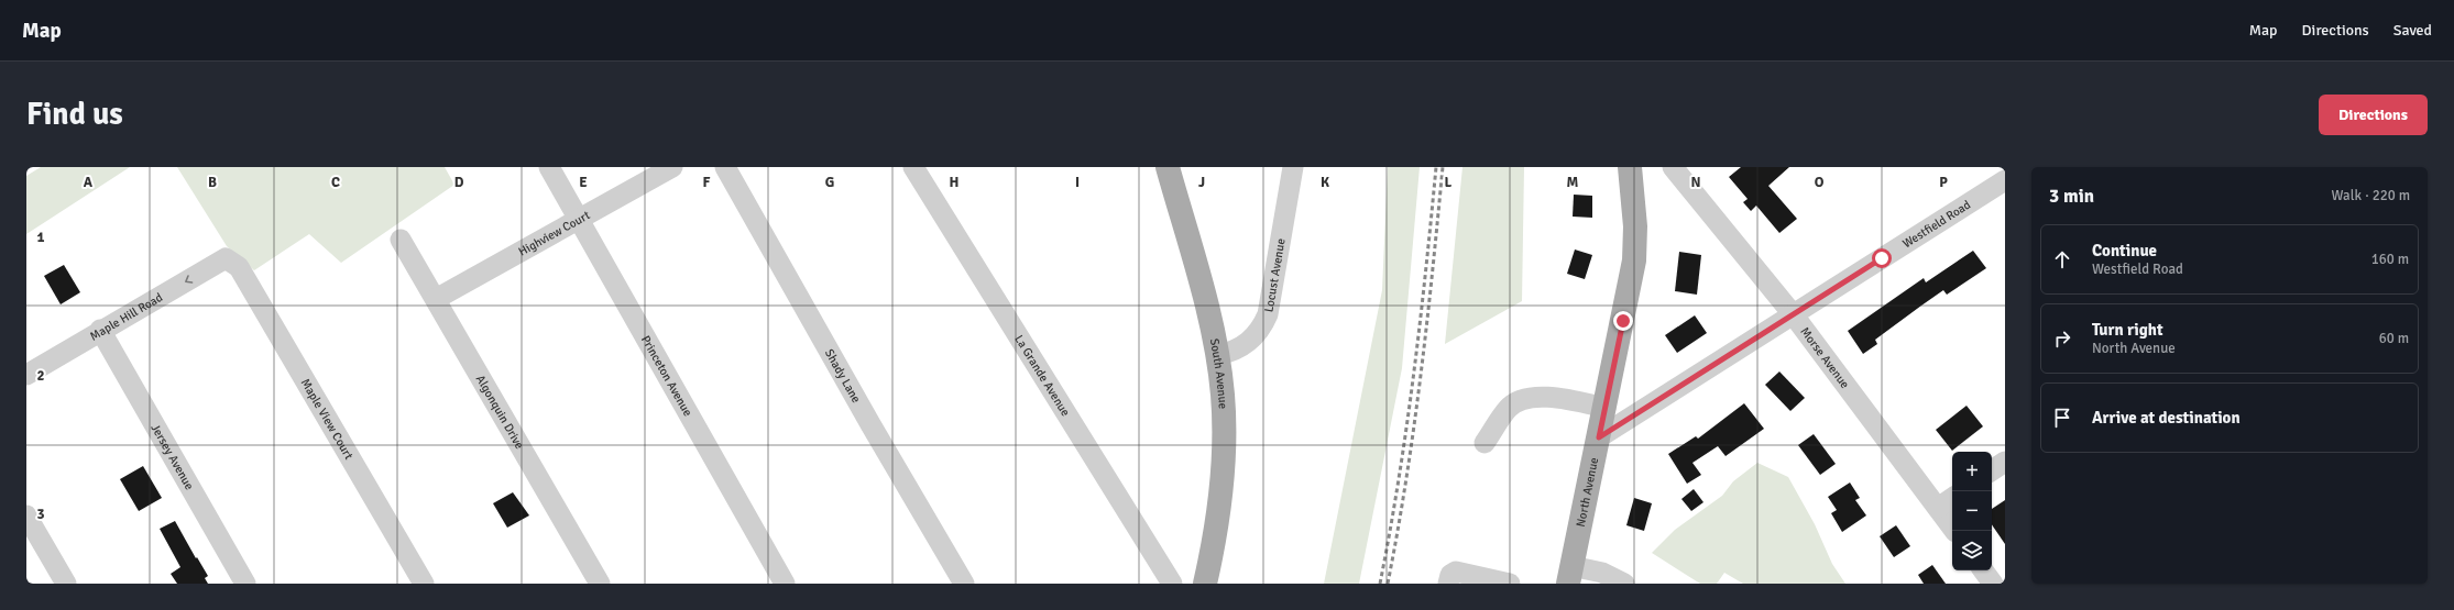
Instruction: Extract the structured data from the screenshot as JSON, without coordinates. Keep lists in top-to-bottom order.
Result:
{
  "streets": {
    "main road": ["South Avenue", "North Avenue"],
    "street": [
      "Westfield Road",
      "Highview Court",
      "Locust Avenue",
      "Maple Hill Road",
      "Morse Avenue",
      "Princeton Avenue",
      "Shady Lane",
      "La Grande Avenue",
      "Algonquin Drive",
      "Maple View Court",
      "Jersey Avenue"
    ]
  },
  "crossings": [
    ["Westfield Road", "Morse Avenue"],
    ["Westfield Road", "North Avenue"],
    ["Highview Court", "Princeton Avenue"],
    ["Highview Court", "Algonquin Drive"],
    ["Locust Avenue", "South Avenue"],
    ["Maple Hill Road", "Maple View Court"],
    ["Maple Hill Road", "Jersey Avenue"]
  ],
  "one_way": ["Maple Hill Road"],
  "page": {
    "header": "Map",
    "nav": ["Map", "Directions", "Saved"],
    "buttons": "Directions",
    "title": "Find us",
    "heading": ["3 min", "Walk · 220 m"],
    "list": [
      ["Continue", "Westfield Road", "160 m"],
      ["Turn right", "North Avenue", "60 m"],
      "Arrive at destination"
    ],
    "map_buttons": ["+", "−"]
  },
  "grid": {
    "columns": [
      "A",
      "B",
      "C",
      "D",
      "E",
      "F",
      "G",
      "H",
      "I",
      "J",
      "K",
      "L",
      "M",
      "N",
      "O",
      "P"
    ],
    "rows": ["1", "2", "3"]
  }
}
